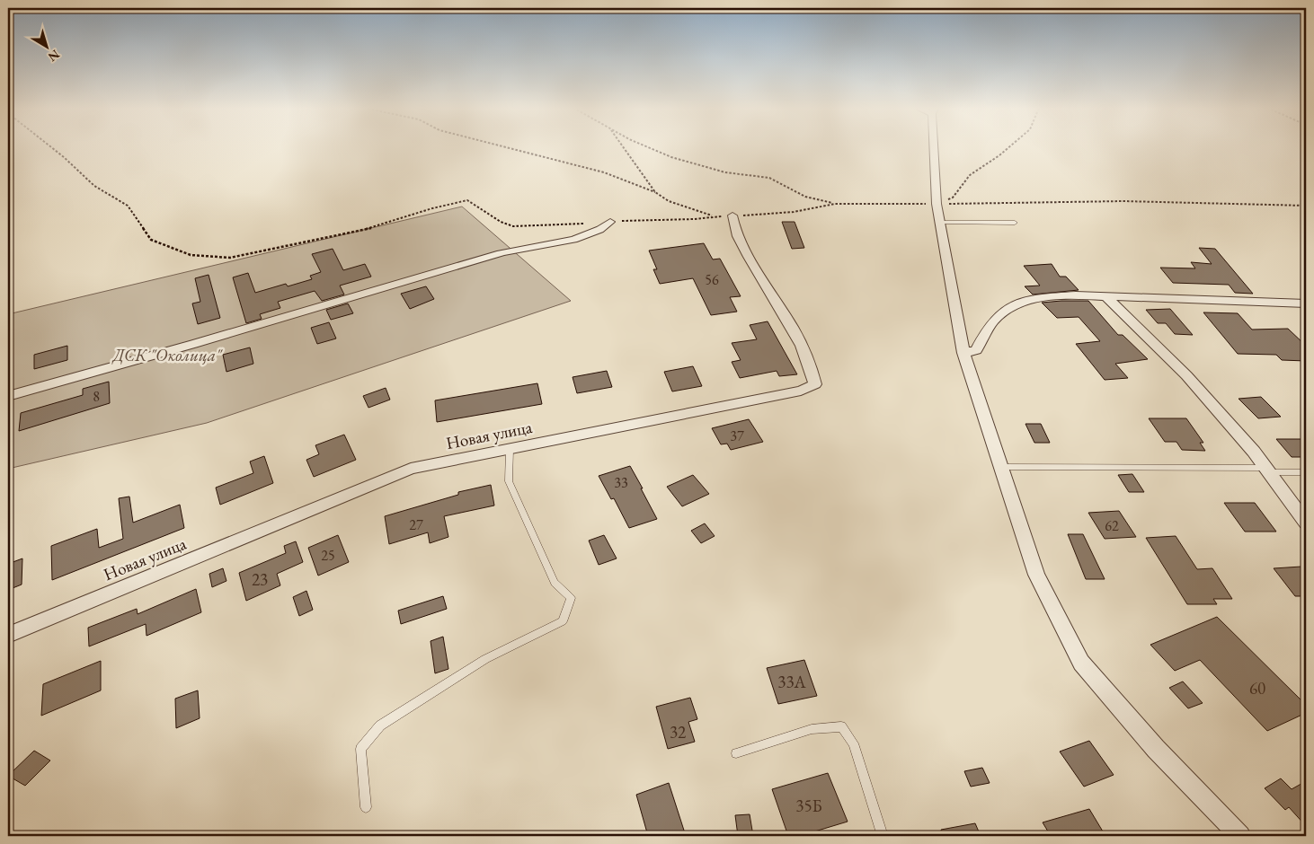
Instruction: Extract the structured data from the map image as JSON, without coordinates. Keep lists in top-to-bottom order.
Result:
{
  "streets": {
    "street": ["Новая улица"]
  },
  "parks": ["ДСК \"Околица\""],
  "house_numbers": [
    "56",
    "8",
    "37",
    "33",
    "27",
    "62",
    "25",
    "23",
    "33А",
    "60",
    "32",
    "35Б"
  ],
  "north": "bottom right"
}
